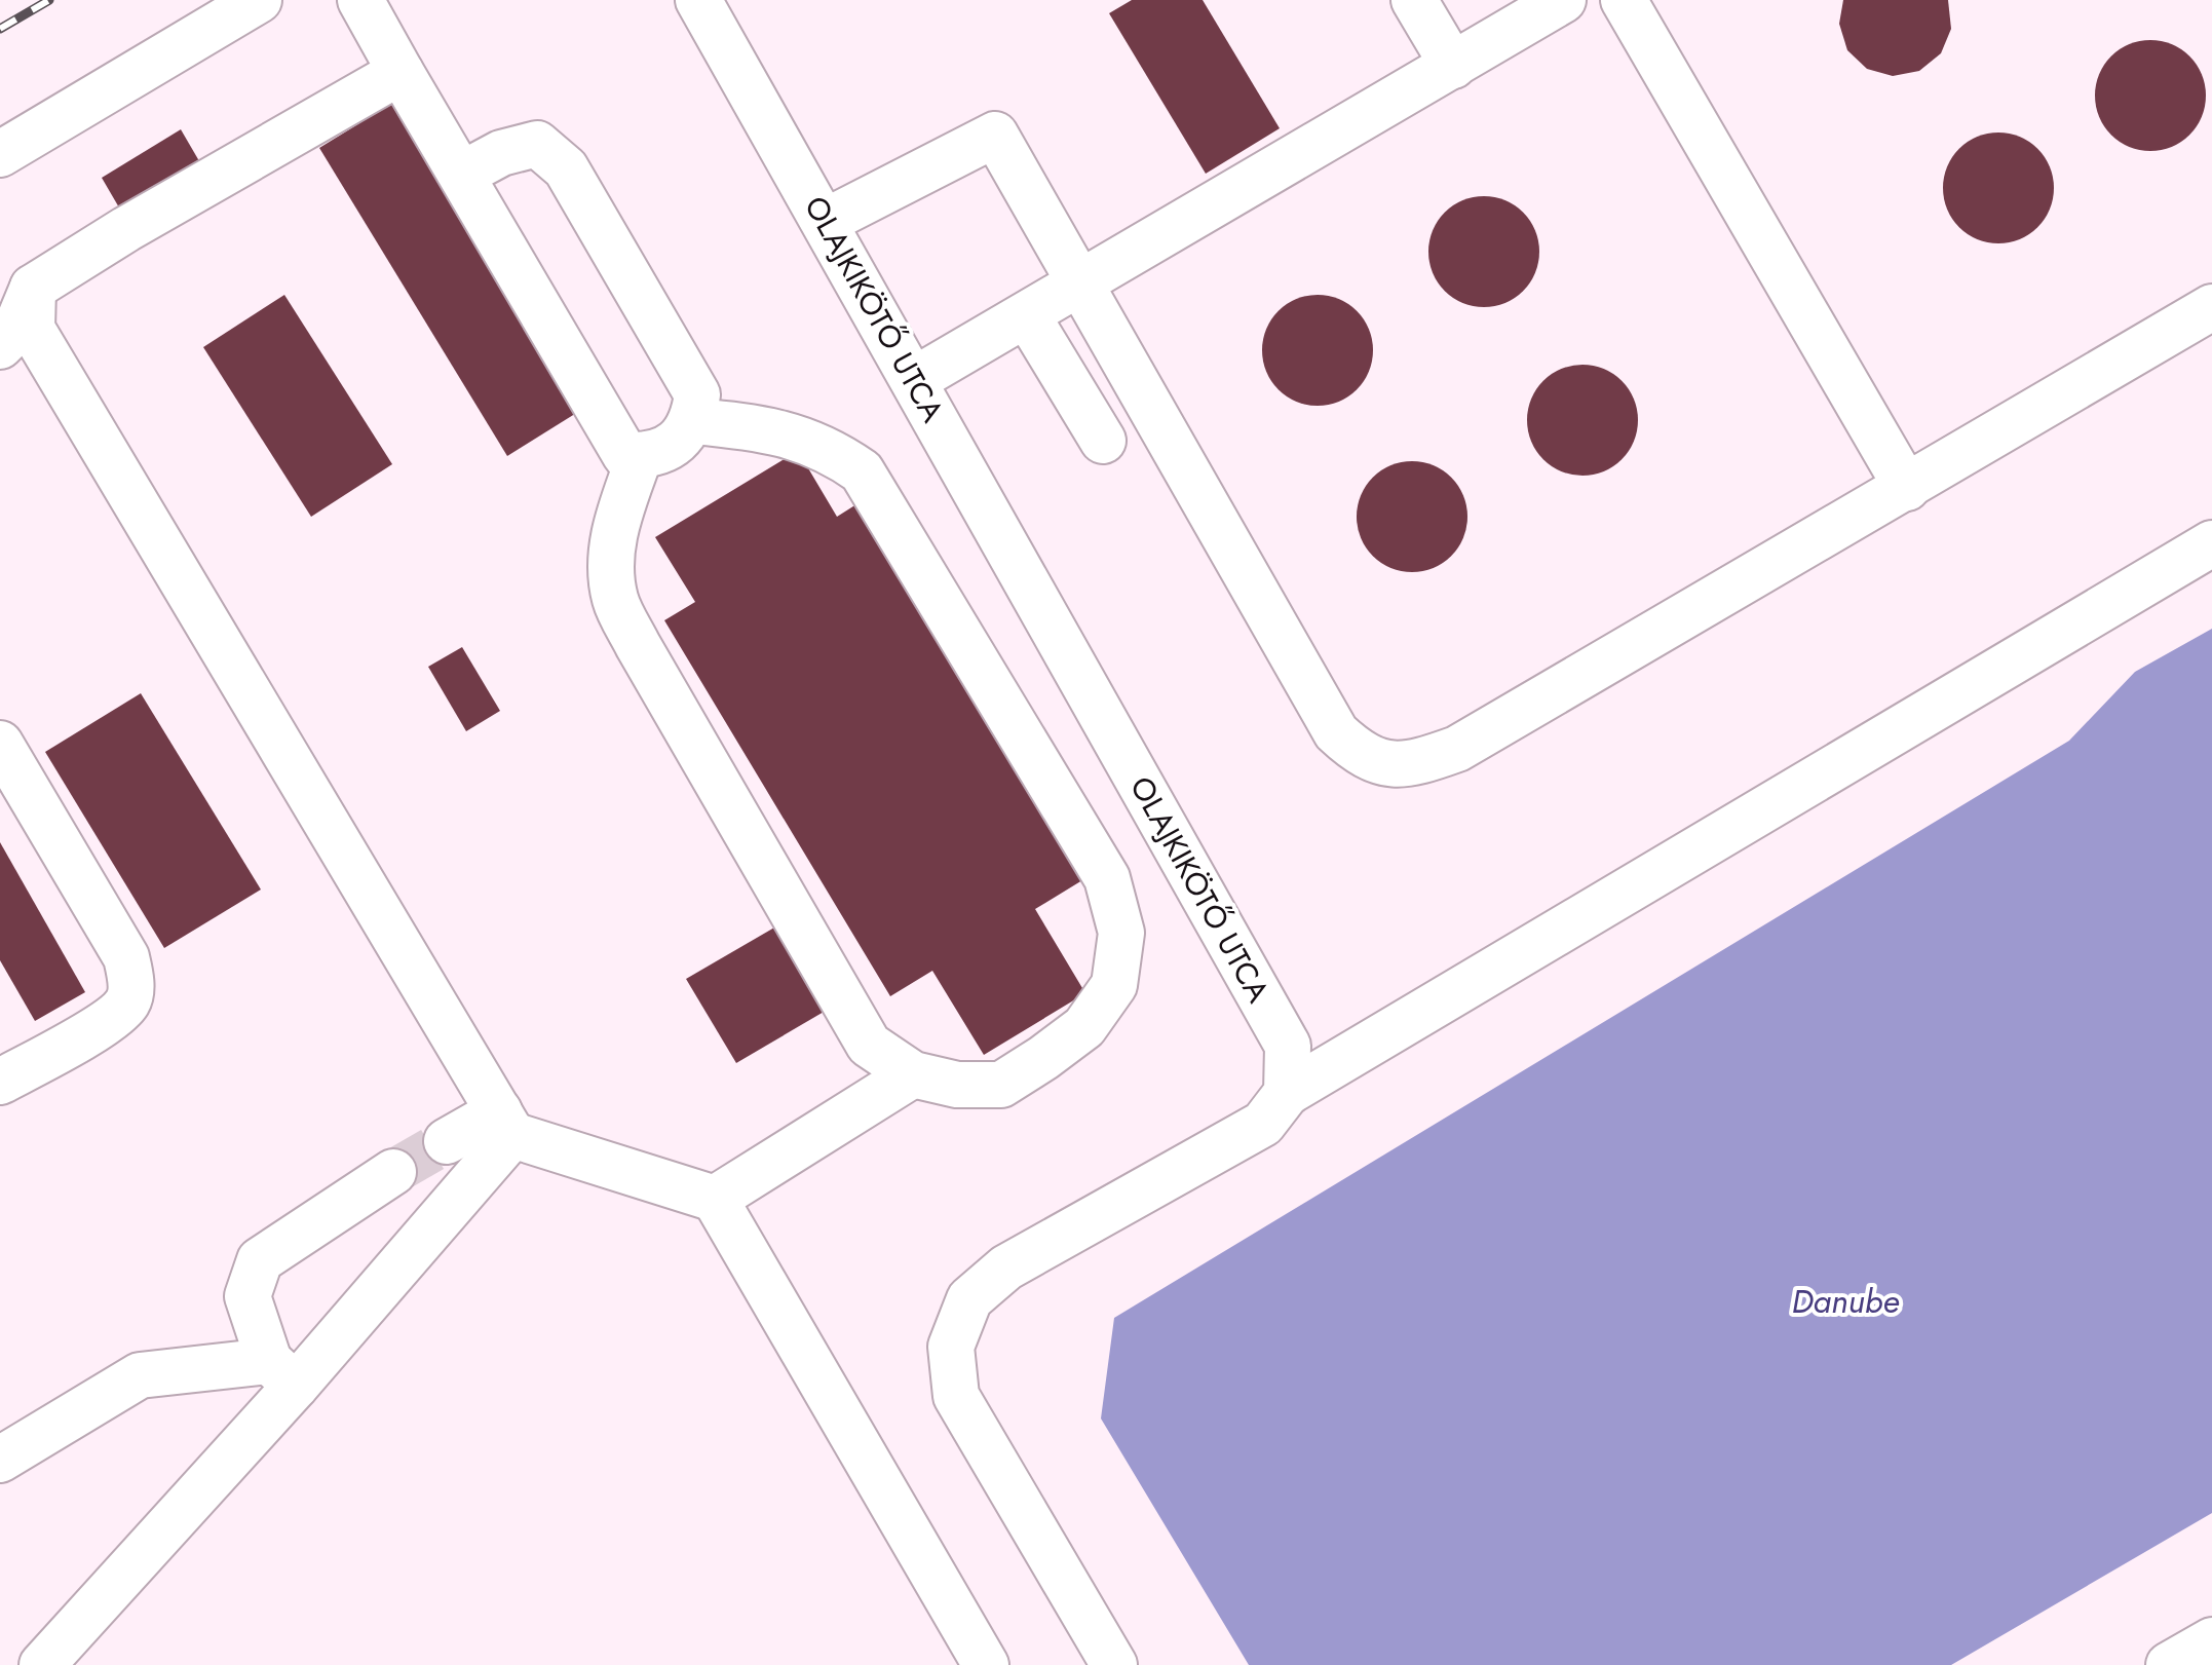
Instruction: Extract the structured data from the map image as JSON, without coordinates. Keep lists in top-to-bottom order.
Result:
{
  "streets": {
    "street": ["OLAJKIKÖTŐ UTCA"]
  },
  "water": ["Danube"]
}
